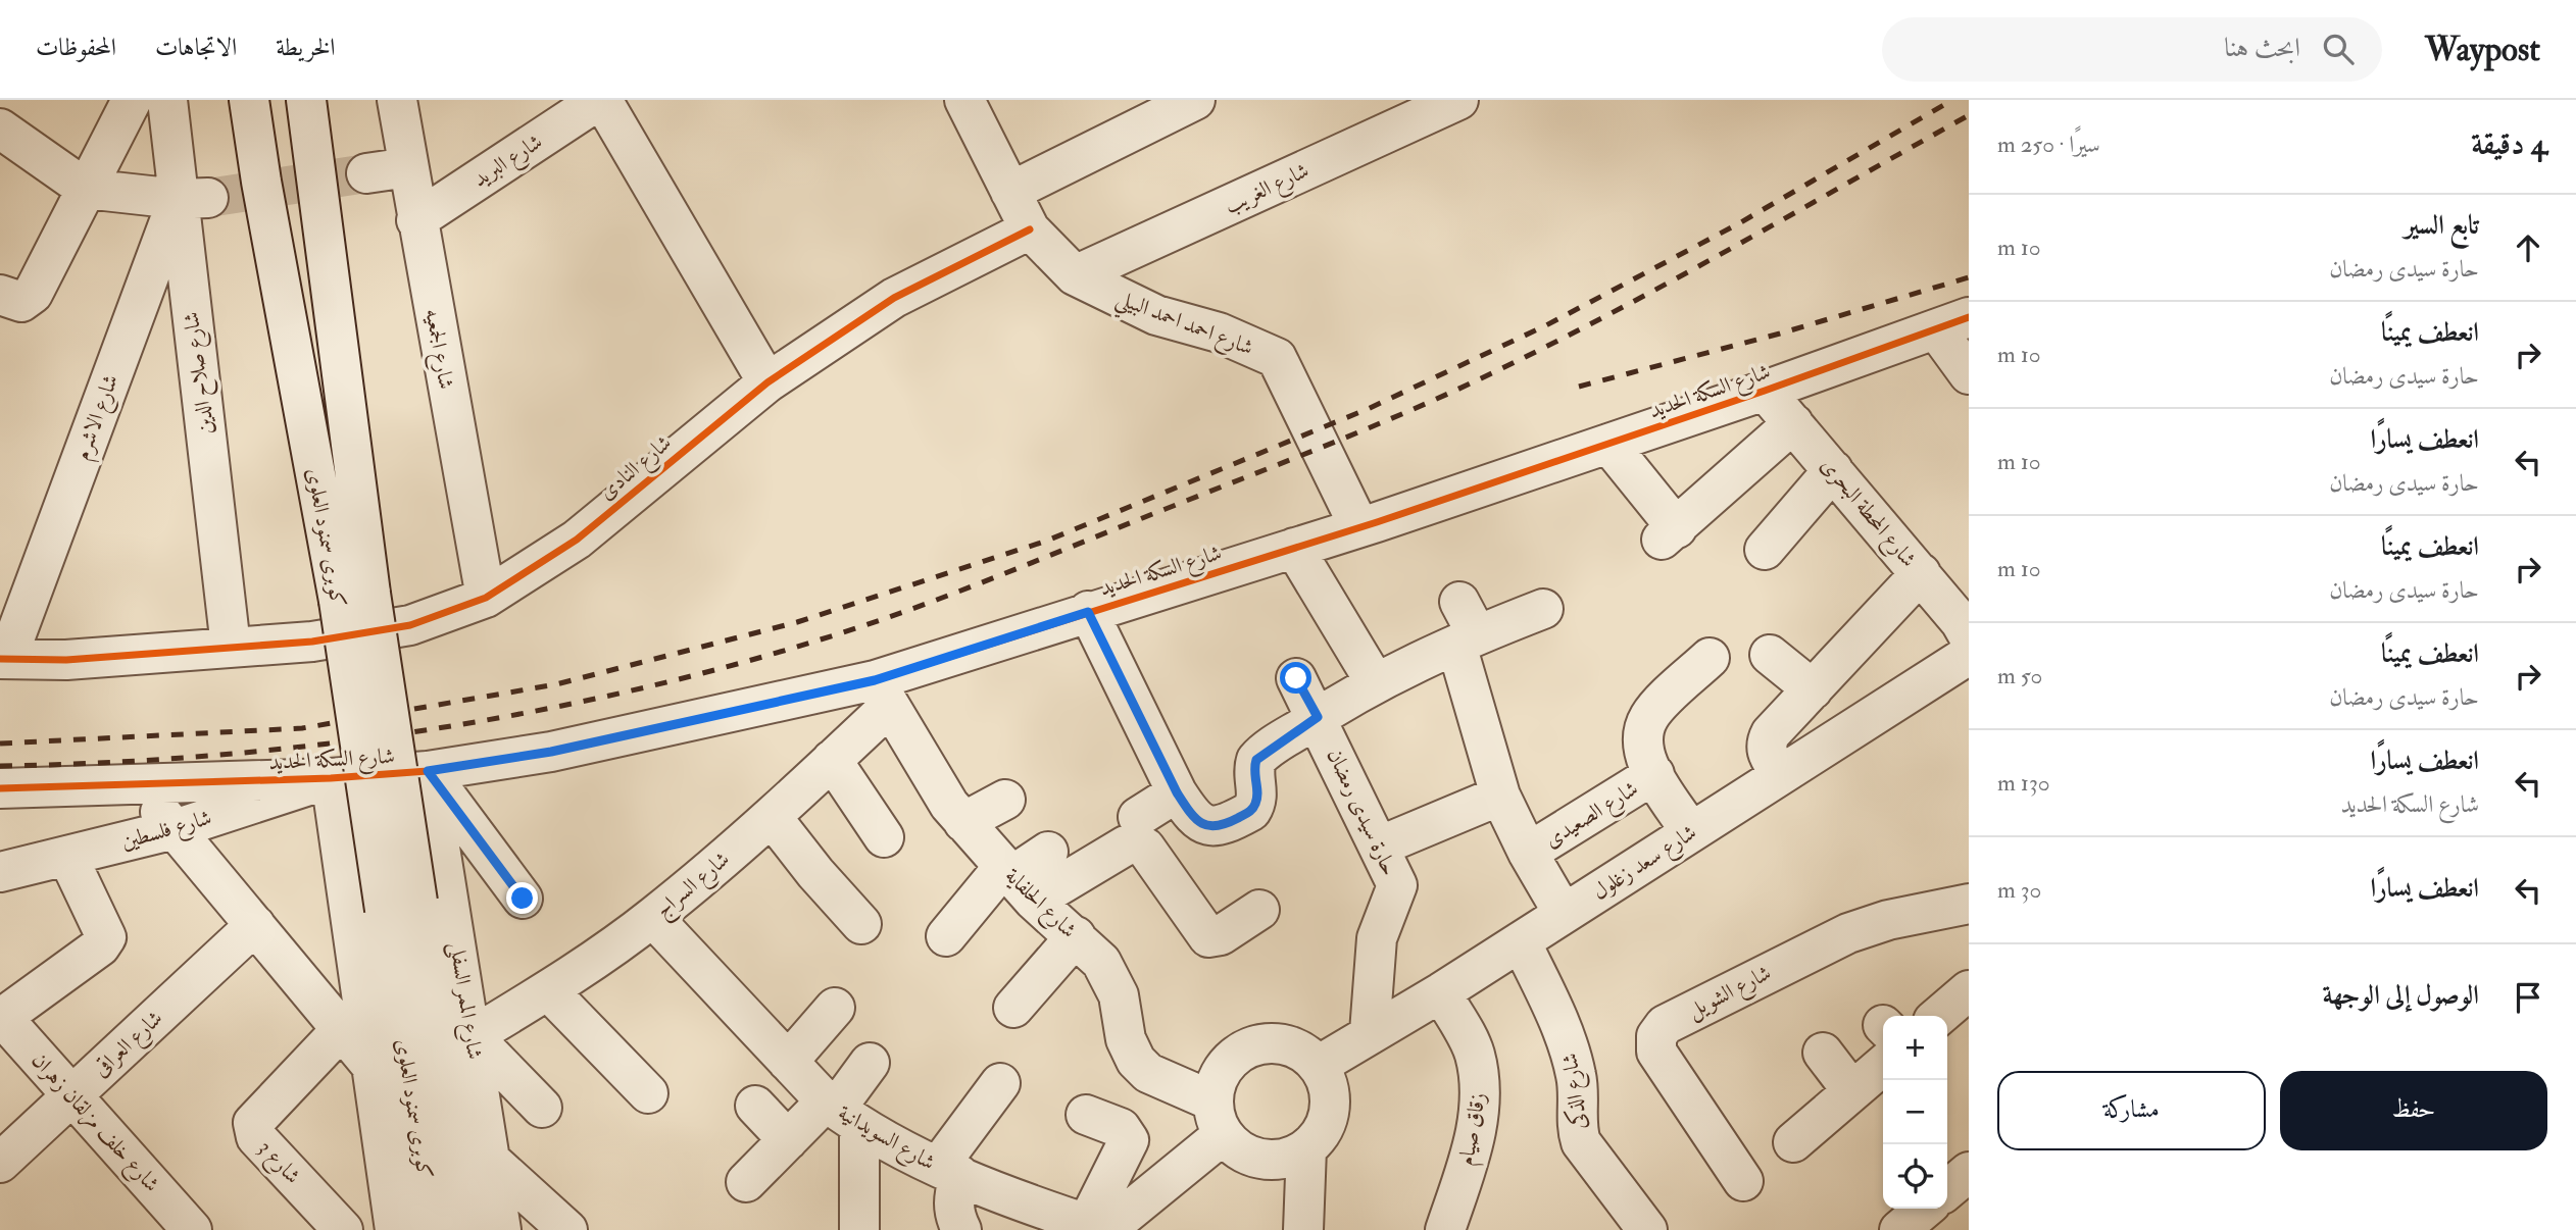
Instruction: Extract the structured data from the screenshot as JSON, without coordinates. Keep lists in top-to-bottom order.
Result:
{
  "streets": {
    "street": [
      "شارع البريد",
      "شارع الغريب",
      "شارع احمد احمد البيلي",
      "شارع الجمعيه",
      "شارع صلاح الدين",
      "شارع السكة الحديد",
      "شارع الاشرم",
      "شارع النادى",
      "شارع المحطة البحرى",
      "كوبرى سمنود العلوى",
      "حارة سيدى رمضان",
      "شارع الصعيدى",
      "شارع فلسطين",
      "شارع سعد زغلول",
      "شارع السراج",
      "شارع الحلفاية",
      "شارع الشويل",
      "شارع الممر السفلى",
      "شارع العراقى",
      "شارع الذكى",
      "شارع خلف مزلقان زهران",
      "زقاق صيام",
      "شارع السويدانية",
      "شارع 3"
    ]
  },
  "crossings": [
    ["شارع البريد", "شارع الجمعيه"],
    ["شارع الغريب", "شارع احمد احمد البيلي"],
    ["شارع احمد احمد البيلي", "شارع السكة الحديد"],
    ["شارع احمد احمد البيلي", "شارع النادى"],
    ["شارع الجمعيه", "شارع النادى"],
    ["شارع صلاح الدين", "شارع الاشرم"],
    ["شارع صلاح الدين", "شارع النادى"],
    ["شارع السكة الحديد", "شارع المحطة البحرى"],
    ["شارع السكة الحديد", "شارع فلسطين"],
    ["شارع السكة الحديد", "شارع السراج"],
    ["شارع السكة الحديد", "شارع الحلفاية"],
    ["شارع السكة الحديد", "شارع الممر السفلى"],
    ["حارة سيدى رمضان", "شارع سعد زغلول"],
    ["شارع سعد زغلول", "شارع الحلفاية"],
    ["شارع سعد زغلول", "شارع الذكى"],
    ["شارع سعد زغلول", "زقاق صيام"],
    ["شارع السراج", "شارع الحلفاية"],
    ["شارع السراج", "شارع الممر السفلى"],
    ["شارع السراج", "شارع السويدانية"],
    ["شارع العراقى", "شارع خلف مزلقان زهران"]
  ],
  "page": {
    "header": "Waypost",
    "search": "ابحث هنا",
    "nav": ["الخريطة", "الاتجاهات", "المحفوظات"],
    "heading": ["4 دقيقة", "سيرًا · 250 m"],
    "list": [
      ["تابع السير", "حارة سيدى رمضان", "10 m"],
      ["انعطف يمينًا", "حارة سيدى رمضان", "10 m"],
      ["انعطف يسارًا", "حارة سيدى رمضان", "10 m"],
      ["انعطف يمينًا", "حارة سيدى رمضان", "10 m"],
      ["انعطف يمينًا", "حارة سيدى رمضان", "50 m"],
      ["انعطف يسارًا", "شارع السكة الحديد", "130 m"],
      ["انعطف يسارًا", "30 m"],
      "الوصول إلى الوجهة"
    ],
    "map_buttons": ["+", "−"],
    "buttons": ["حفظ", "مشاركة"]
  }
}
